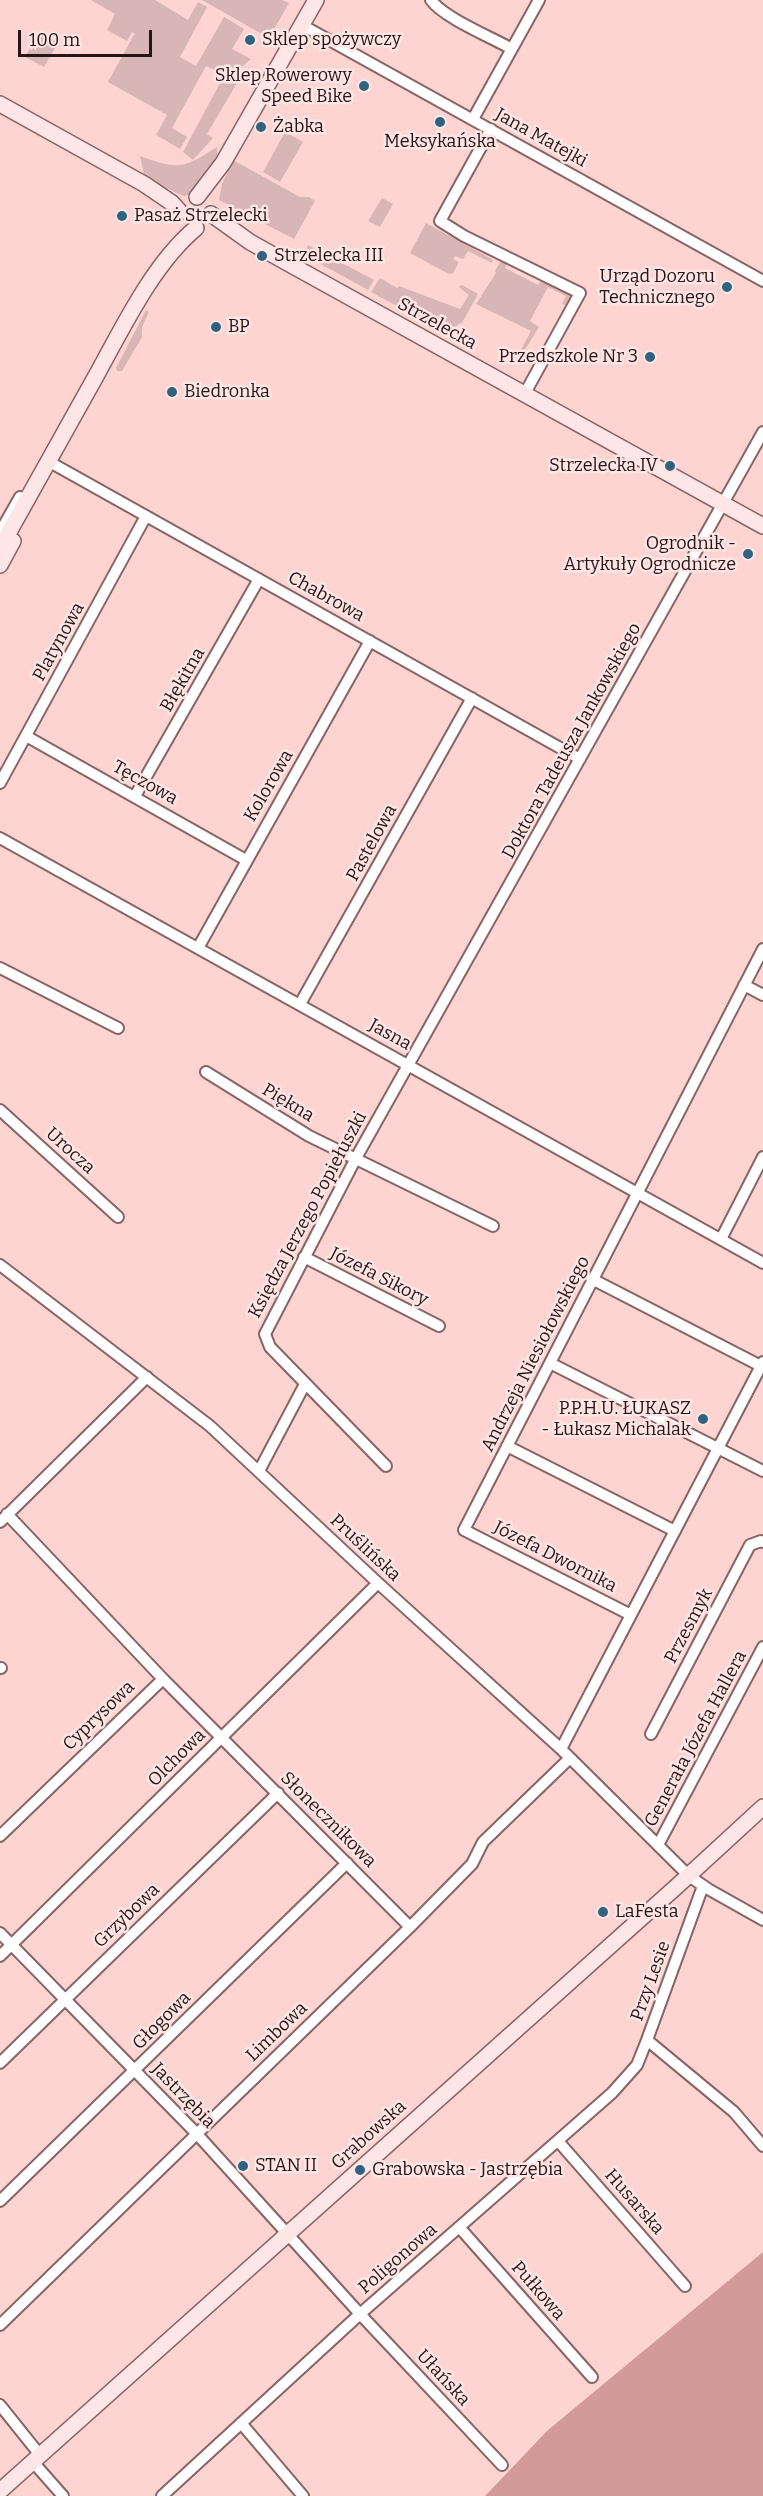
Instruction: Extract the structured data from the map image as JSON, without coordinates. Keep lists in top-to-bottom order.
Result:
{
  "streets": {
    "street": [
      "Jana Matejki",
      "Strzelecka",
      "Chabrowa",
      "Platynowa",
      "Błękitna",
      "Doktora Tadeusza Jankowskiego",
      "Tęczowa",
      "Kolorowa",
      "Pastelowa",
      "Jasna",
      "Piękna",
      "Urocza",
      "Księdza Jerzego Popiełuszki",
      "Józefa Sikory",
      "Andrzeja Niesiołowskiego",
      "Pruślińska",
      "Józefa Dwornika",
      "Przesmyk",
      "Cyprysowa",
      "Generała Józefa Hallera",
      "Olchowa",
      "Słonecznikowa",
      "Grzybowa",
      "Przy Lesie",
      "Głogowa",
      "Limbowa",
      "Jastrzębia",
      "Grabowska",
      "Husarska",
      "Poligonowa",
      "Pułkowa",
      "Ułańska"
    ]
  },
  "crossings": [
    ["Strzelecka", "Doktora Tadeusza Jankowskiego"],
    ["Chabrowa", "Platynowa"],
    ["Chabrowa", "Błękitna"],
    ["Chabrowa", "Doktora Tadeusza Jankowskiego"],
    ["Chabrowa", "Kolorowa"],
    ["Chabrowa", "Pastelowa"],
    ["Platynowa", "Tęczowa"],
    ["Błękitna", "Tęczowa"],
    ["Doktora Tadeusza Jankowskiego", "Jasna"],
    ["Doktora Tadeusza Jankowskiego", "Księdza Jerzego Popiełuszki"],
    ["Tęczowa", "Kolorowa"],
    ["Kolorowa", "Jasna"],
    ["Pastelowa", "Jasna"],
    ["Jasna", "Księdza Jerzego Popiełuszki"],
    ["Jasna", "Andrzeja Niesiołowskiego"],
    ["Piękna", "Księdza Jerzego Popiełuszki"],
    ["Księdza Jerzego Popiełuszki", "Józefa Sikory"],
    ["Andrzeja Niesiołowskiego", "Józefa Dwornika"],
    ["Pruślińska", "Generała Józefa Hallera"],
    ["Pruślińska", "Olchowa"],
    ["Pruślińska", "Przy Lesie"],
    ["Pruślińska", "Limbowa"],
    ["Pruślińska", "Grabowska"],
    ["Cyprysowa", "Olchowa"],
    ["Cyprysowa", "Słonecznikowa"],
    ["Olchowa", "Słonecznikowa"],
    ["Olchowa", "Jastrzębia"],
    ["Słonecznikowa", "Grzybowa"],
    ["Słonecznikowa", "Głogowa"],
    ["Słonecznikowa", "Limbowa"],
    ["Grzybowa", "Jastrzębia"],
    ["Przy Lesie", "Poligonowa"],
    ["Głogowa", "Jastrzębia"],
    ["Limbowa", "Jastrzębia"],
    ["Jastrzębia", "Grabowska"],
    ["Jastrzębia", "Poligonowa"],
    ["Jastrzębia", "Ułańska"],
    ["Husarska", "Poligonowa"],
    ["Poligonowa", "Pułkowa"],
    ["Poligonowa", "Ułańska"]
  ],
  "places": [
    "Sklep spożywczy",
    "Sklep Rowerowy Speed Bike",
    "Meksykańska",
    "Żabka",
    "Pasaż Strzelecki",
    "Strzelecka III",
    "Urząd Dozoru Technicznego",
    "BP",
    "Przedszkole Nr 3",
    "Biedronka",
    "Strzelecka IV",
    "Ogrodnik - Artykuły Ogrodnicze",
    "P.P.H.U. ŁUKASZ - Łukasz Michalak",
    "LaFesta",
    "STAN II",
    "Grabowska - Jastrzębia"
  ],
  "scale_bar": "100 m"
}
